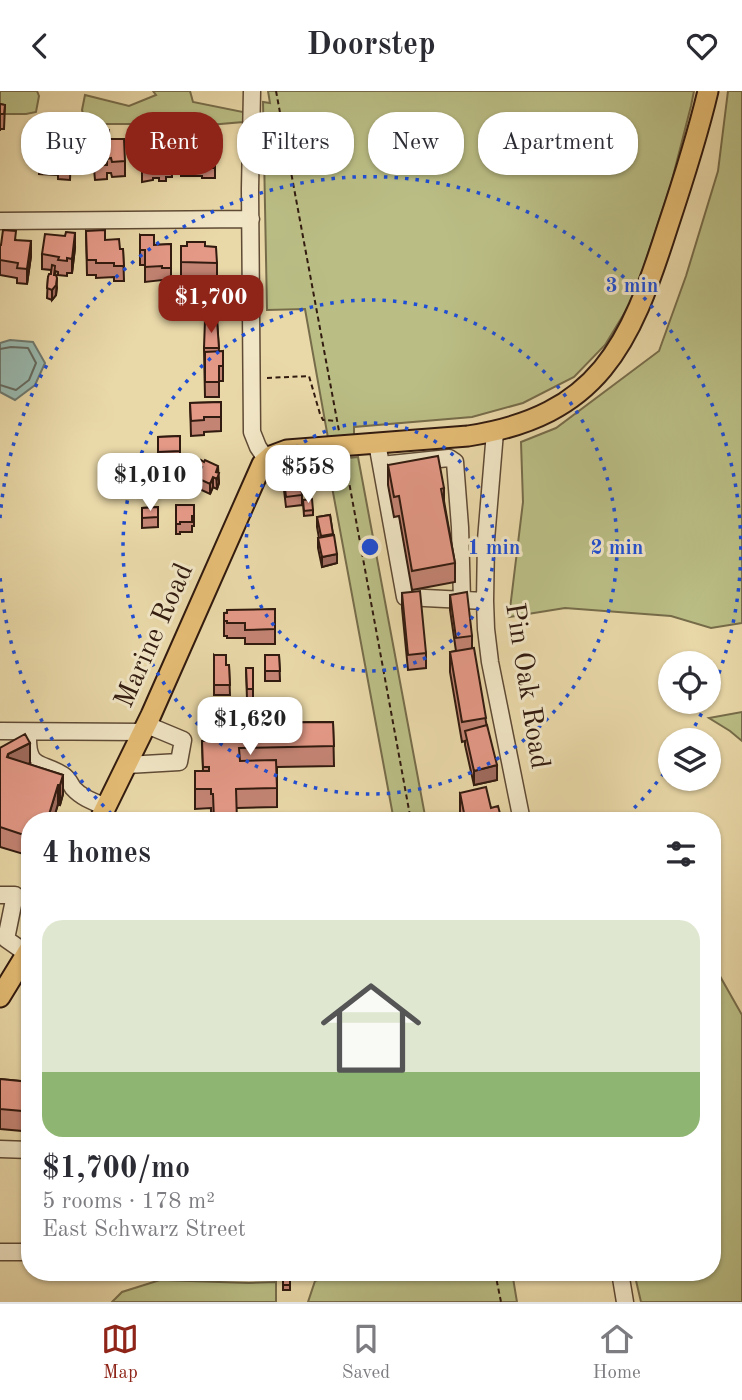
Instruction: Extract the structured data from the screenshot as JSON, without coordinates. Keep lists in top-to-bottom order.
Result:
{
  "streets": {
    "main road": ["Marine Road"],
    "street": ["Pin Oak Road"]
  },
  "page": {
    "header": "Doorstep",
    "chip": [
      "Buy",
      "Rent",
      "Filters",
      "New",
      "Apartment"
    ],
    "price": [
      "$1,700",
      "$558",
      "$1,010",
      "$1,620"
    ],
    "heading": "4 homes",
    "list": [
      {
        "name": "$1,700/mo",
        "note": "5 rooms · 178 m² · East Schwarz Street"
      }
    ],
    "tabs": ["Map", "Saved", "Home"]
  },
  "rings": ["3 min", "1 min", "2 min"]
}
